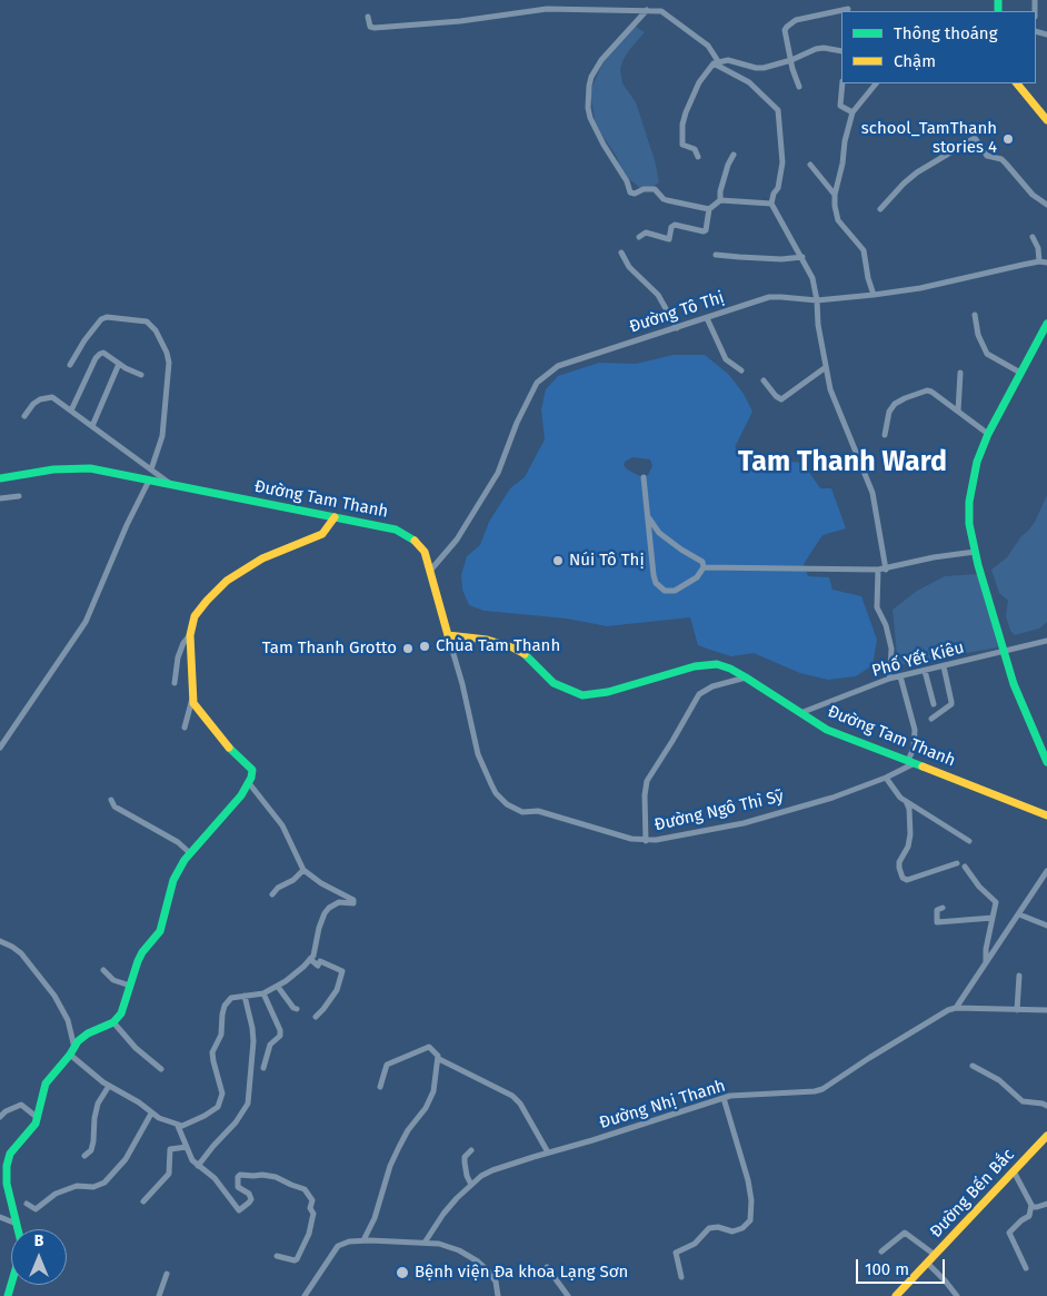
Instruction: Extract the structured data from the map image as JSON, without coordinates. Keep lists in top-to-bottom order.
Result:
{
  "streets": {
    "street": [
      "Đường Tô Thị",
      "Đường Tam Thanh",
      "Phố Yết Kiêu",
      "Đường Ngô Thì Sỹ",
      "Đường Nhị Thanh",
      "Đường Bến Bắc"
    ]
  },
  "crossings": [
    ["Đường Tô Thị", "Đường Tam Thanh"],
    ["Đường Tam Thanh", "Phố Yết Kiêu"],
    ["Đường Tam Thanh", "Đường Ngô Thì Sỹ"]
  ],
  "districts": ["Tam Thanh Ward"],
  "places": [
    "school_TamThanh stories 4",
    "Núi Tô Thị",
    "Chùa Tam Thanh",
    "Tam Thanh Grotto",
    "Bệnh viện Đa khoa Lạng Sơn"
  ],
  "legend": ["Thông thoáng", "Chậm"],
  "scale_bar": "100 m",
  "north": "top"
}
